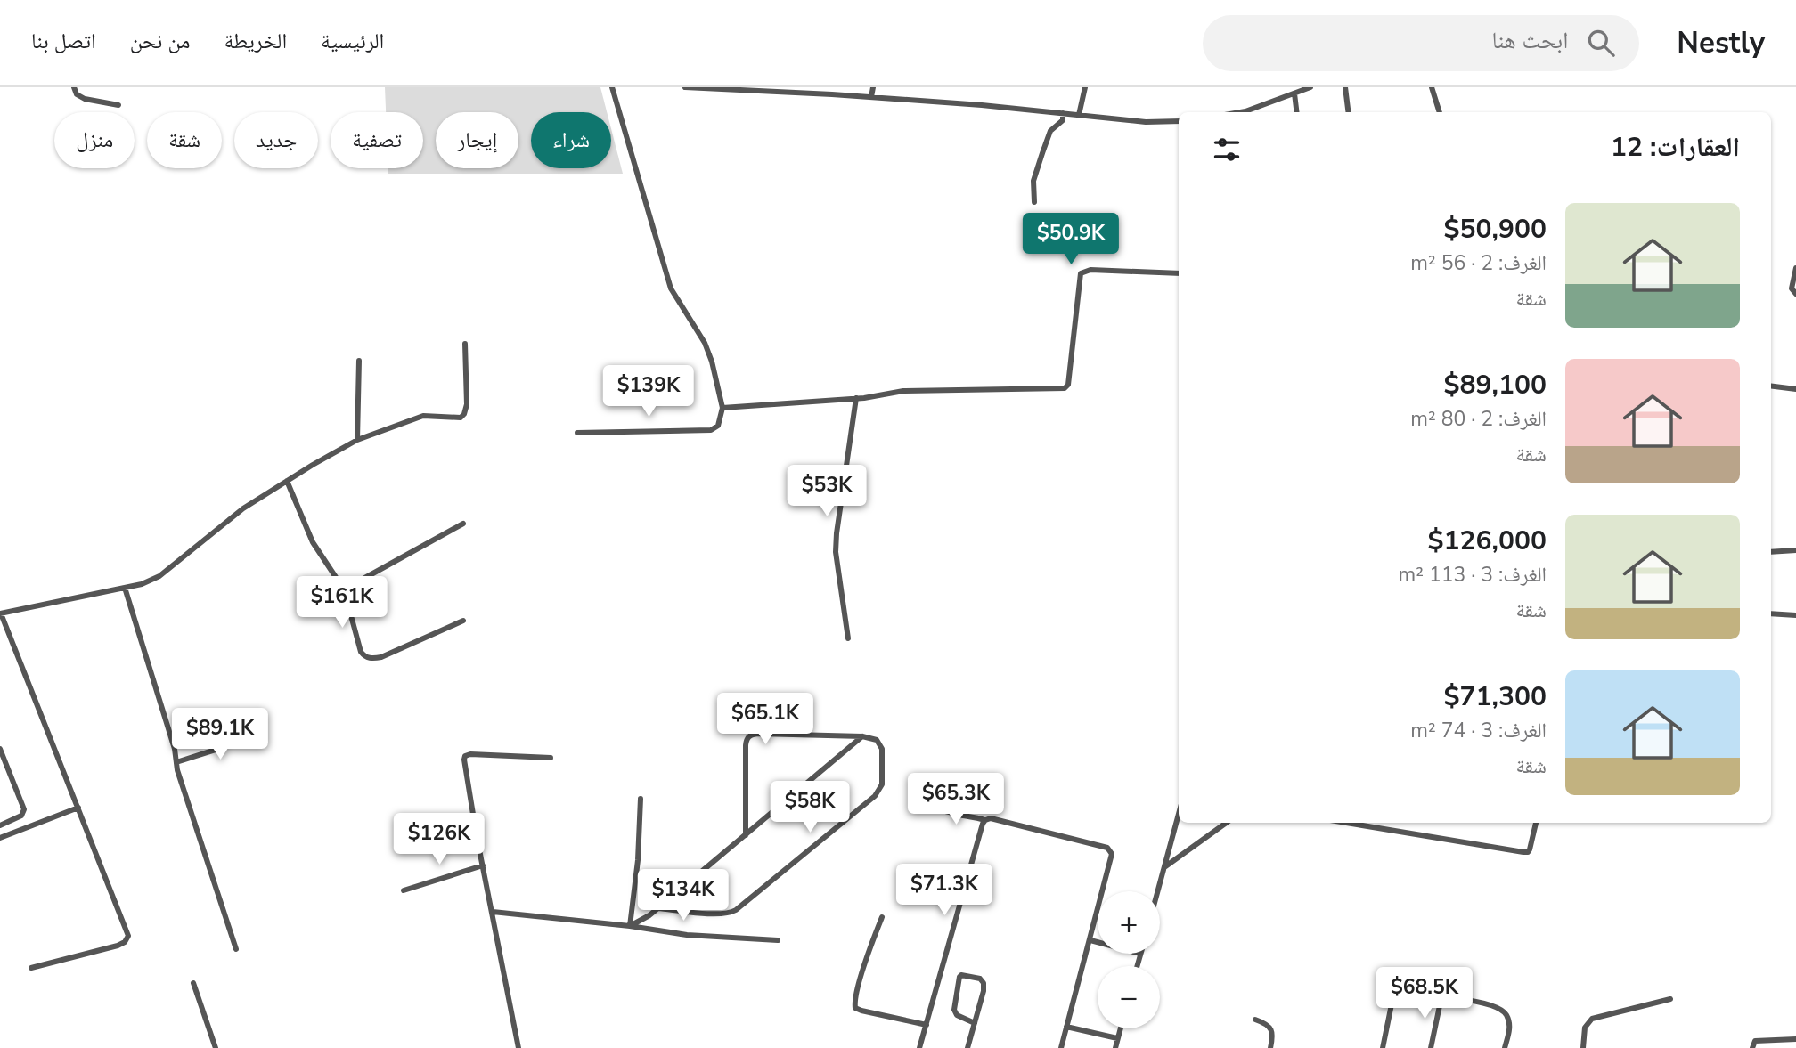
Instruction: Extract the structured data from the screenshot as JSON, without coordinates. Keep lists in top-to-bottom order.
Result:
{
  "page": {
    "header": "Nestly",
    "search": "ابحث هنا",
    "nav": [
      "الرئيسية",
      "الخريطة",
      "من نحن",
      "اتصل بنا"
    ],
    "chip": [
      "شراء",
      "إيجار",
      "تصفية",
      "جديد",
      "شقة",
      "منزل"
    ],
    "heading": "العقارات: 12",
    "list": [
      {
        "name": "$50,900",
        "note": "الغرف: 2 · 56 m² · شقة"
      },
      {
        "name": "$89,100",
        "note": "الغرف: 2 · 80 m² · شقة"
      },
      {
        "name": "$126,000",
        "note": "الغرف: 3 · 113 m² · شقة"
      },
      {
        "name": "$71,300",
        "note": "الغرف: 3 · 74 m² · شقة"
      }
    ],
    "price": [
      "$50.9K",
      "$139K",
      "$53K",
      "$161K",
      "$65.1K",
      "$89.1K",
      "$65.3K",
      "$58K",
      "$126K",
      "$71.3K",
      "$134K",
      "$68.5K"
    ],
    "map_buttons": ["+", "−"]
  }
}
